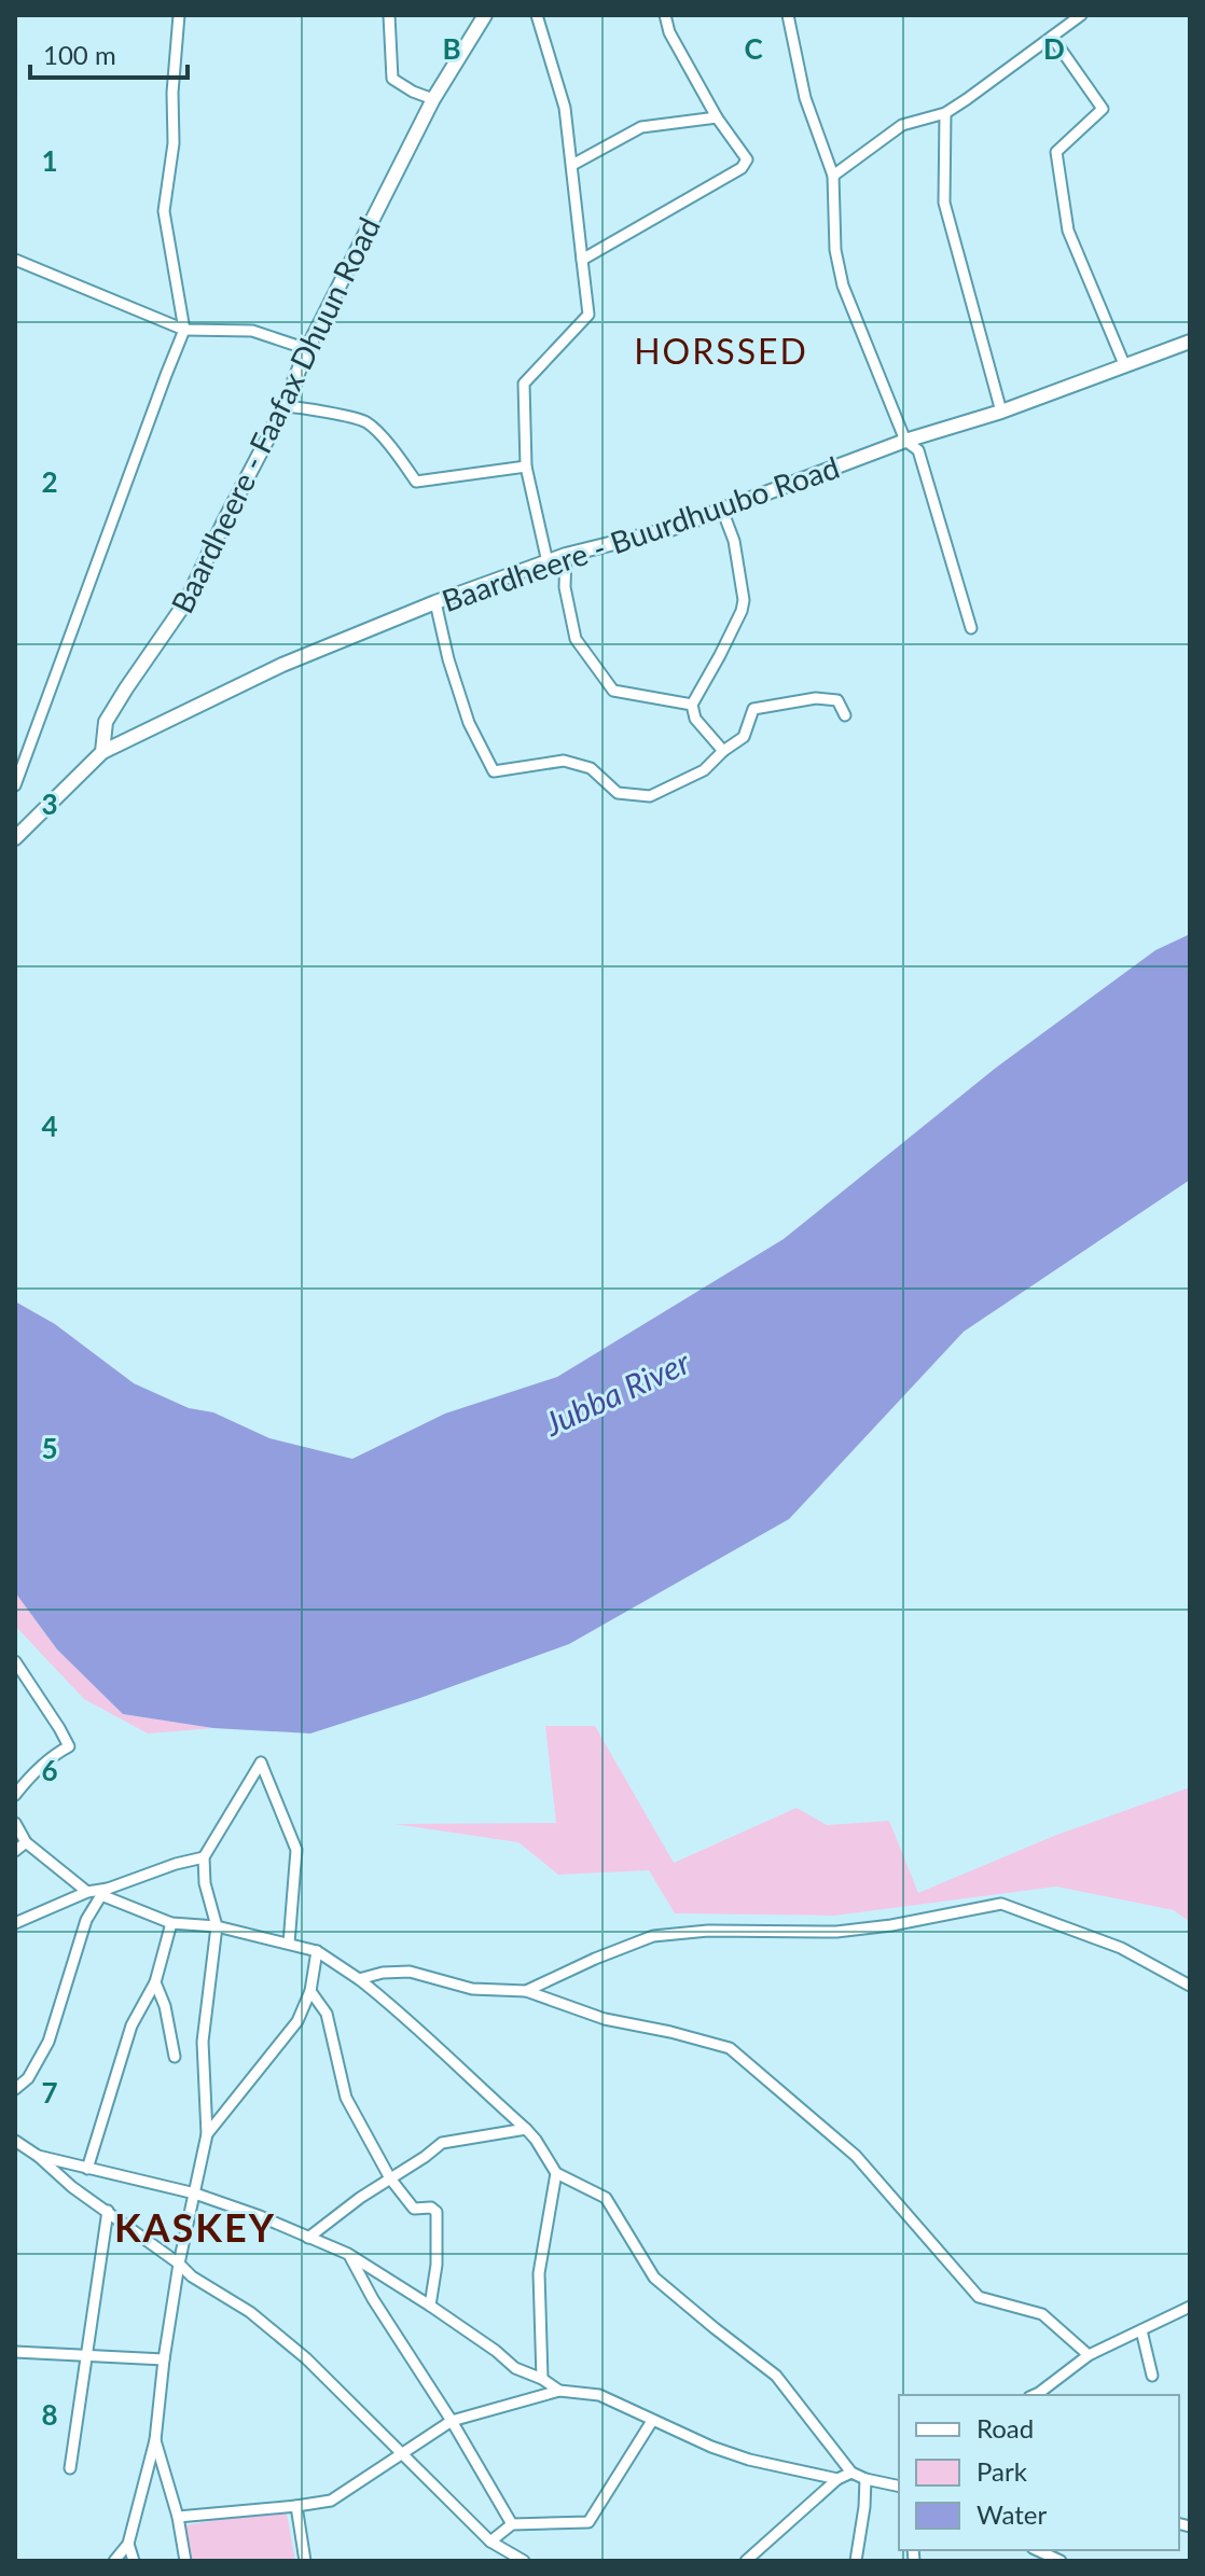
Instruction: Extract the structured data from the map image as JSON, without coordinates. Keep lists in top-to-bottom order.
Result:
{
  "streets": {
    "main road": ["Baardheere - Faafax Dhuun Road", "Baardheere - Buurdhuubo Road"]
  },
  "crossings": [
    ["Baardheere - Faafax Dhuun Road", "Baardheere - Buurdhuubo Road"]
  ],
  "districts": ["HORSSED", "KASKEY"],
  "water": ["Jubba River"],
  "legend": ["Road", "Park", "Water"],
  "scale_bar": "100 m",
  "grid": {
    "columns": ["B", "C", "D"],
    "rows": [
      "1",
      "2",
      "3",
      "4",
      "5",
      "6",
      "7",
      "8"
    ]
  }
}
